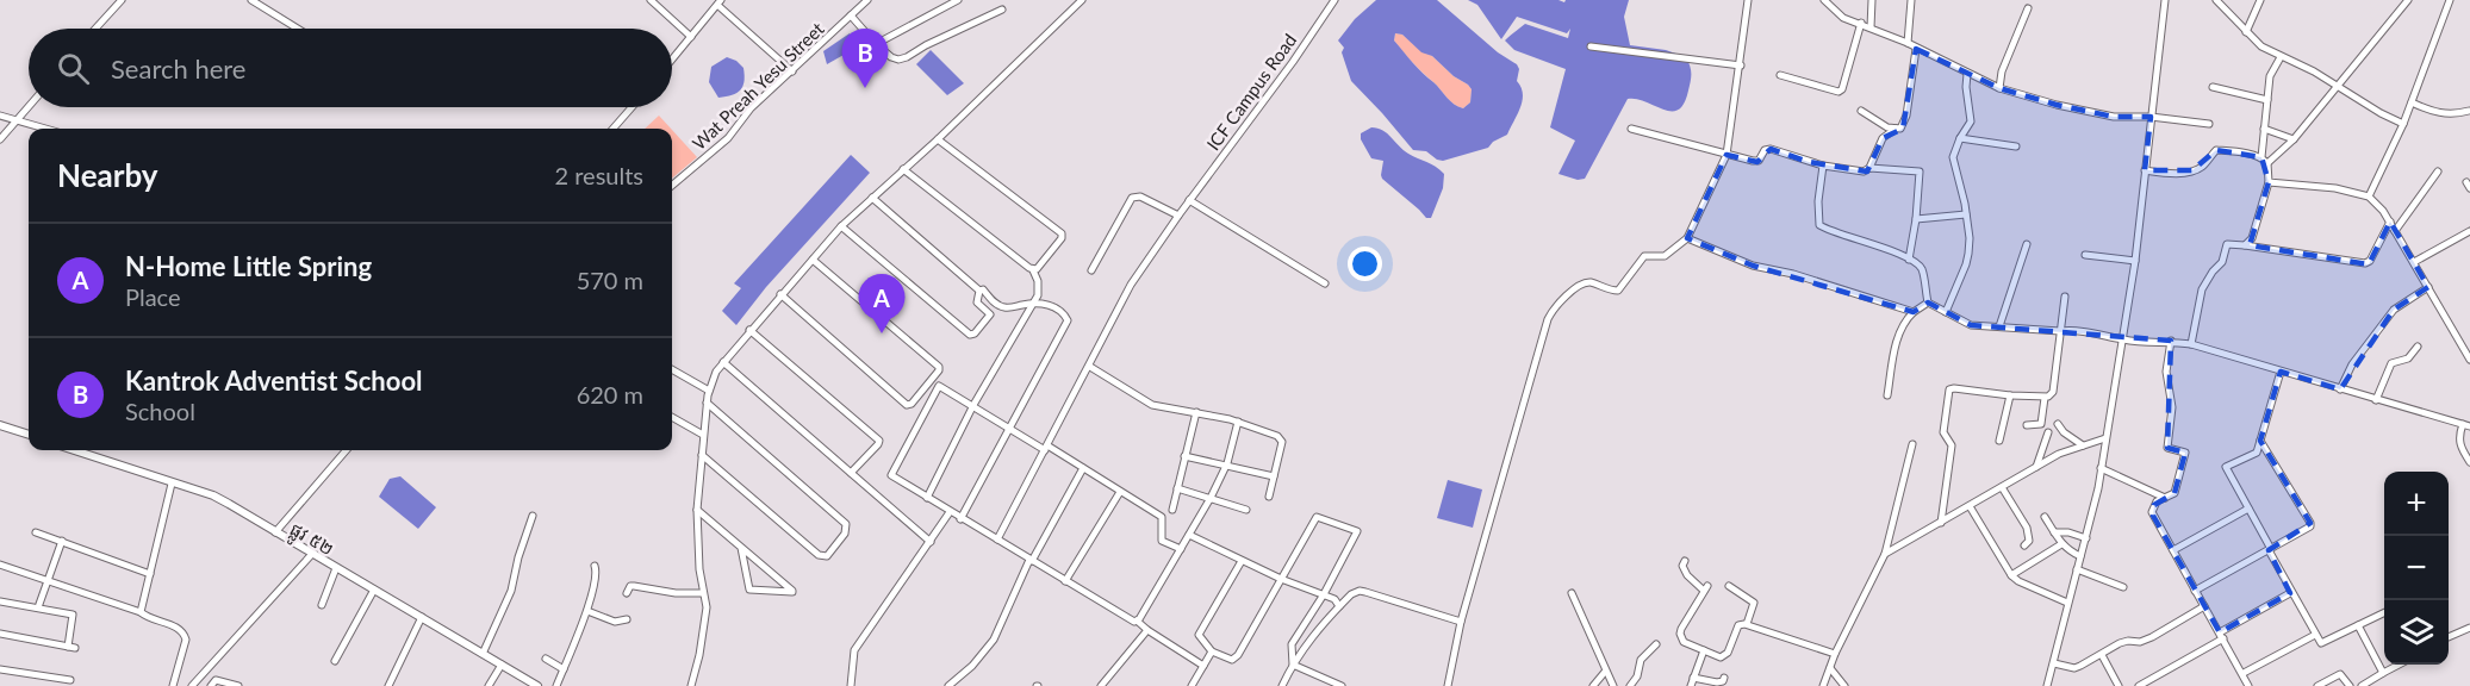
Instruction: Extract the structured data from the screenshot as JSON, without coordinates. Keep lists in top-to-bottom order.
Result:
{
  "streets": {
    "street": ["Wat Preah Yesu Street", "ICF Campus Road", "ផ្លូវ ៥២"]
  },
  "page": {
    "pins": ["B", "A"],
    "search": "Search here",
    "heading": ["Nearby", "2 results"],
    "list": [
      {
        "mark": "A",
        "name": "N-Home Little Spring",
        "note": "Place",
        "value": "570 m"
      },
      {
        "mark": "B",
        "name": "Kantrok Adventist School",
        "note": "School",
        "value": "620 m"
      }
    ],
    "map_buttons": ["+", "−"]
  }
}
